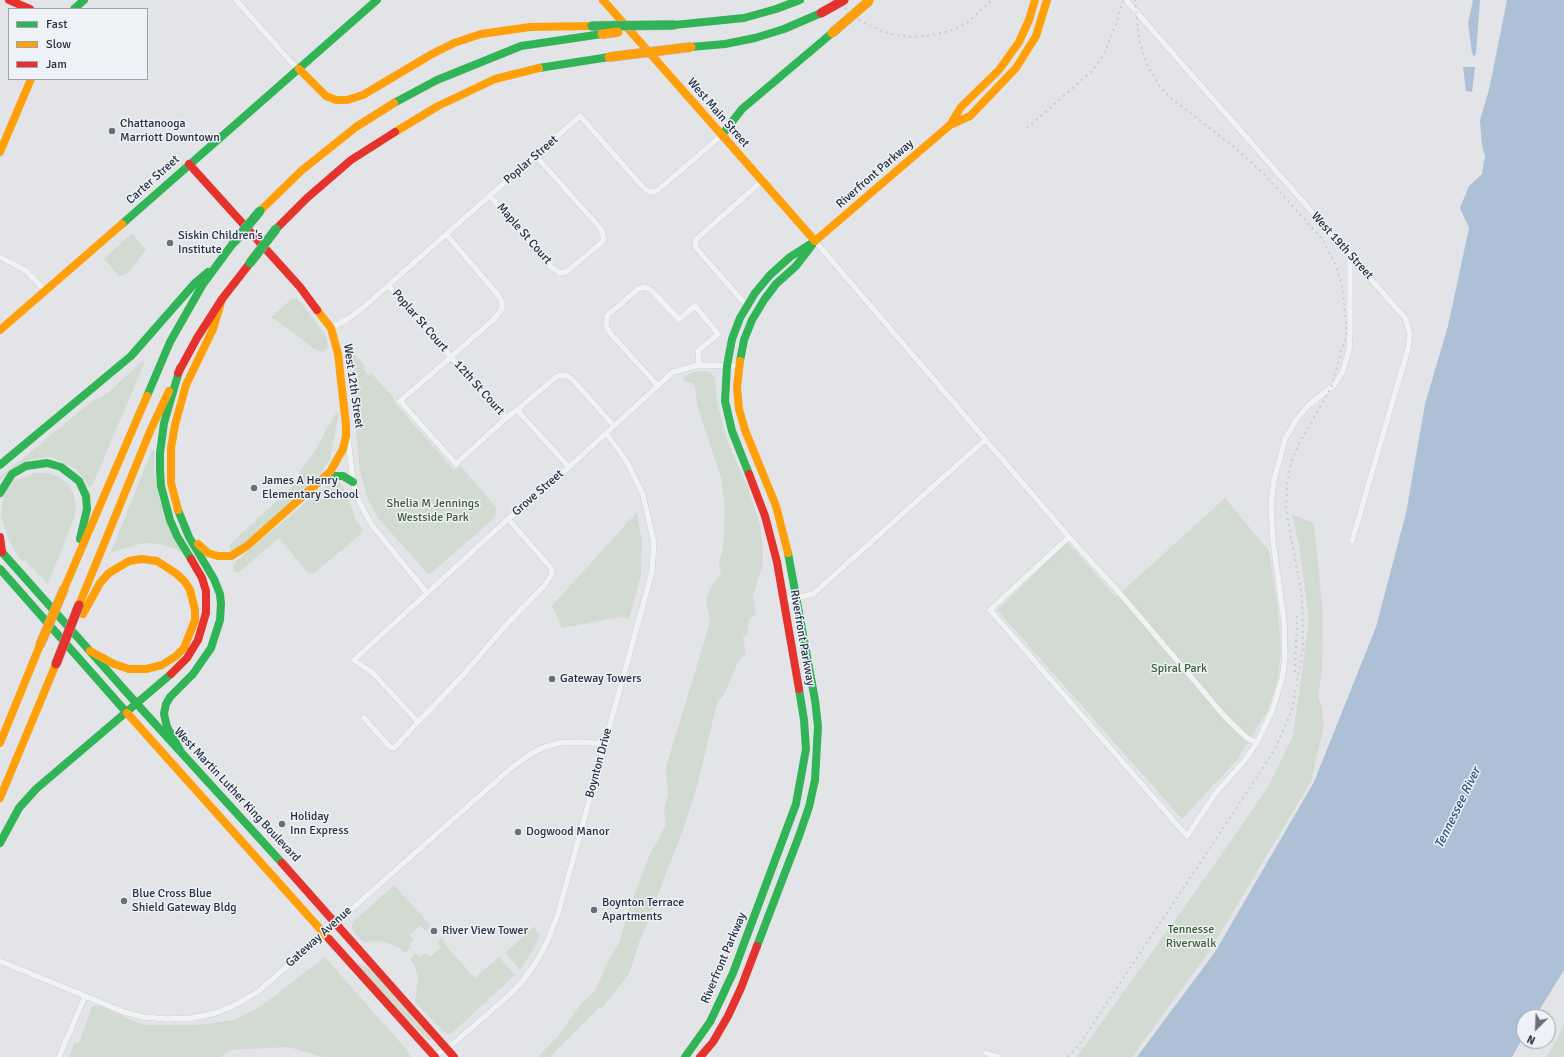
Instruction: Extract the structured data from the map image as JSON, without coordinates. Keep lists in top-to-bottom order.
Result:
{
  "streets": {
    "main road": [
      "West Main Street",
      "Riverfront Parkway",
      "Carter Street",
      "West 12th Street",
      "West Martin Luther King Boulevard"
    ],
    "street": [
      "Poplar Street",
      "Maple St Court",
      "West 19th Street",
      "Poplar St Court",
      "12th St Court",
      "Grove Street",
      "Boynton Drive",
      "Gateway Avenue"
    ]
  },
  "crossings": [
    ["West Main Street", "Poplar Street"],
    ["West Main Street", "Riverfront Parkway"],
    ["Poplar Street", "Maple St Court"],
    ["Poplar Street", "Poplar St Court"],
    ["Poplar Street", "West 12th Street"],
    ["Riverfront Parkway", "Grove Street"],
    ["Carter Street", "West 12th Street"],
    ["Poplar St Court", "12th St Court"],
    ["West 12th Street", "Grove Street"],
    ["Grove Street", "Boynton Drive"],
    ["Boynton Drive", "West Martin Luther King Boulevard"],
    ["Boynton Drive", "Gateway Avenue"],
    ["West Martin Luther King Boulevard", "Gateway Avenue"]
  ],
  "water": ["Tennessee River"],
  "parks": ["Shelia M Jennings Westside Park", "Spiral Park", "Tennesse Riverwalk"],
  "places": [
    "Chattanooga Marriott Downtown",
    "Siskin Children's Institute",
    "James A Henry Elementary School",
    "Gateway Towers",
    "Holiday Inn Express",
    "Dogwood Manor",
    "Blue Cross Blue Shield Gateway Bldg",
    "Boynton Terrace Apartments",
    "River View Tower"
  ],
  "legend": ["Fast", "Slow", "Jam"],
  "north": "bottom left"
}
